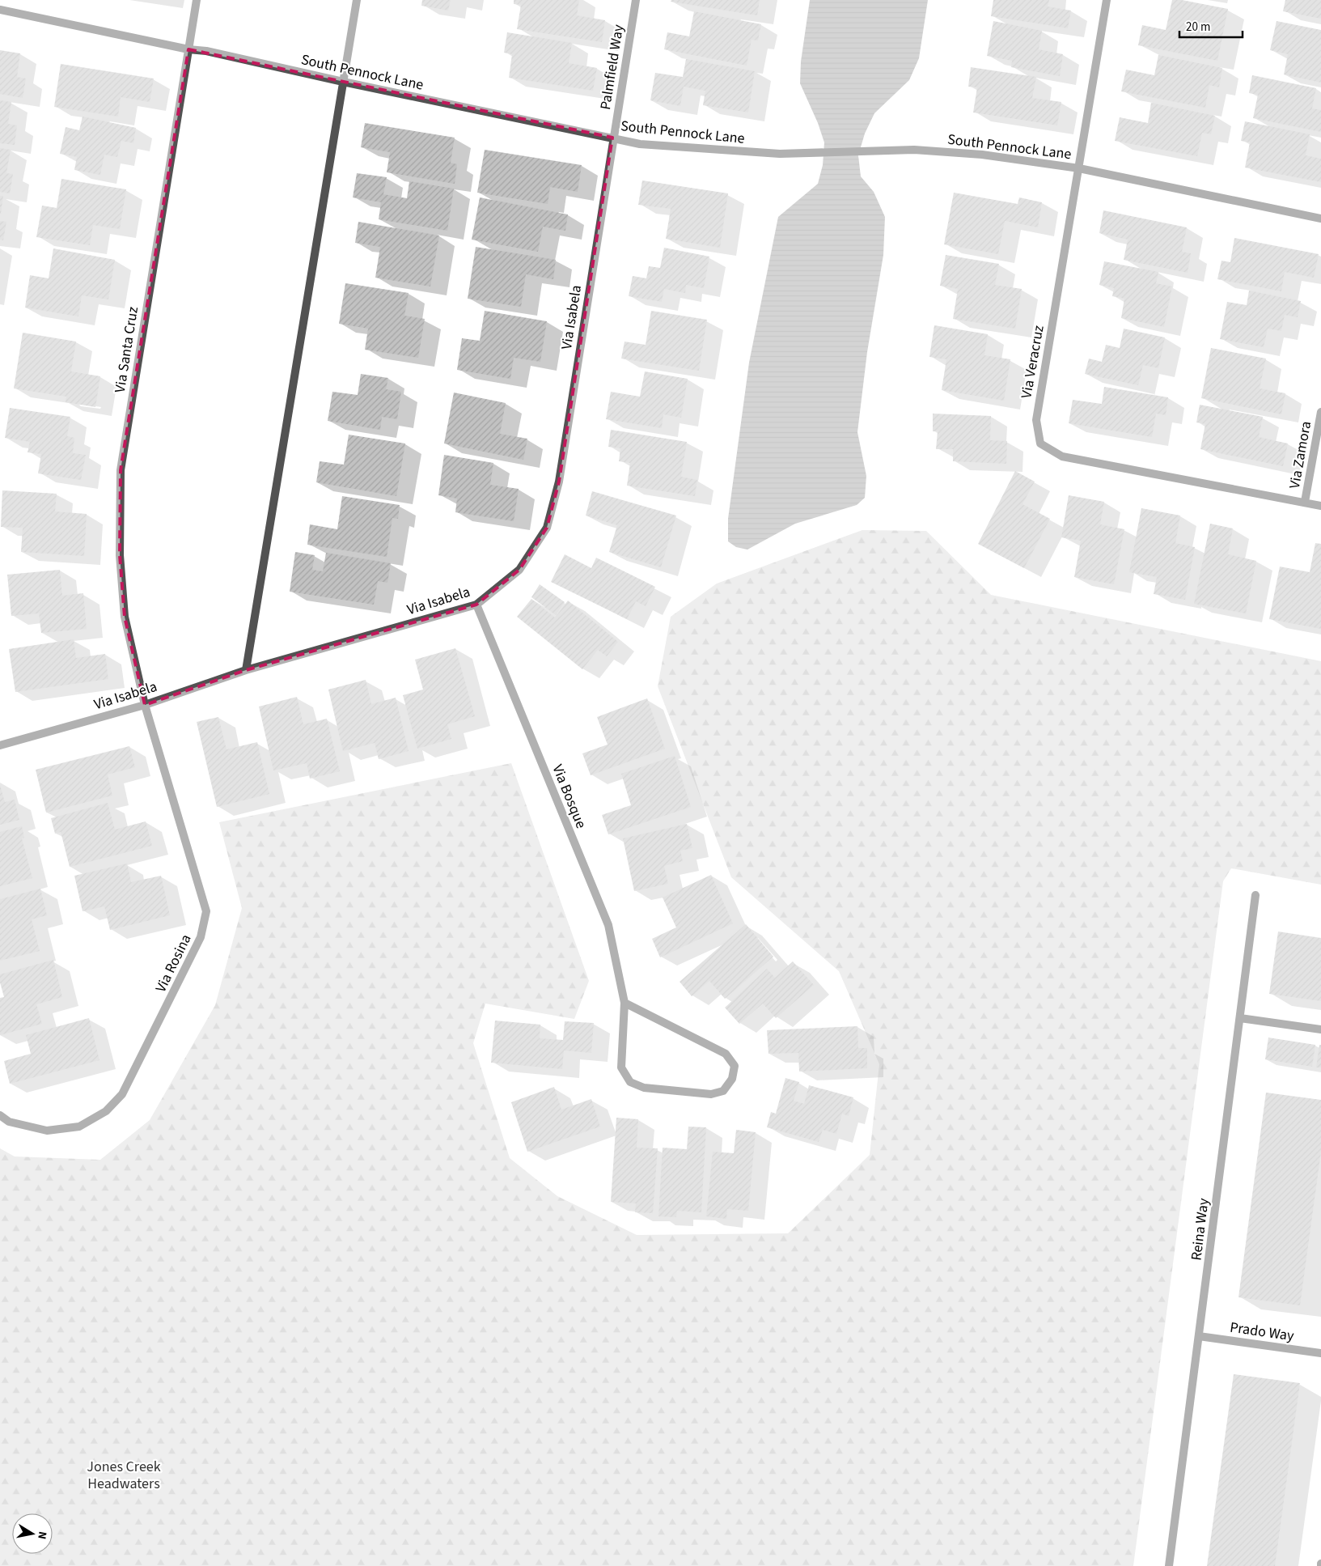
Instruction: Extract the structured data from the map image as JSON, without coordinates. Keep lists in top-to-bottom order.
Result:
{
  "streets": {
    "street": [
      "Palmfield Way",
      "South Pennock Lane",
      "Via Isabela",
      "Via Santa Cruz",
      "Via Veracruz",
      "Via Zamora",
      "Via Bosque",
      "Via Rosina",
      "Reina Way",
      "Prado Way"
    ]
  },
  "crossings": [
    ["Palmfield Way", "South Pennock Lane"],
    ["Palmfield Way", "Via Isabela"],
    ["South Pennock Lane", "Via Isabela"],
    ["South Pennock Lane", "Via Santa Cruz"],
    ["South Pennock Lane", "Via Veracruz"],
    ["Via Isabela", "Via Santa Cruz"],
    ["Via Isabela", "Via Bosque"],
    ["Via Isabela", "Via Rosina"],
    ["Via Santa Cruz", "Via Rosina"],
    ["Via Veracruz", "Via Zamora"],
    ["Reina Way", "Prado Way"]
  ],
  "parks": ["Jones Creek Headwaters"],
  "scale_bar": "20 m",
  "north": "right"
}
